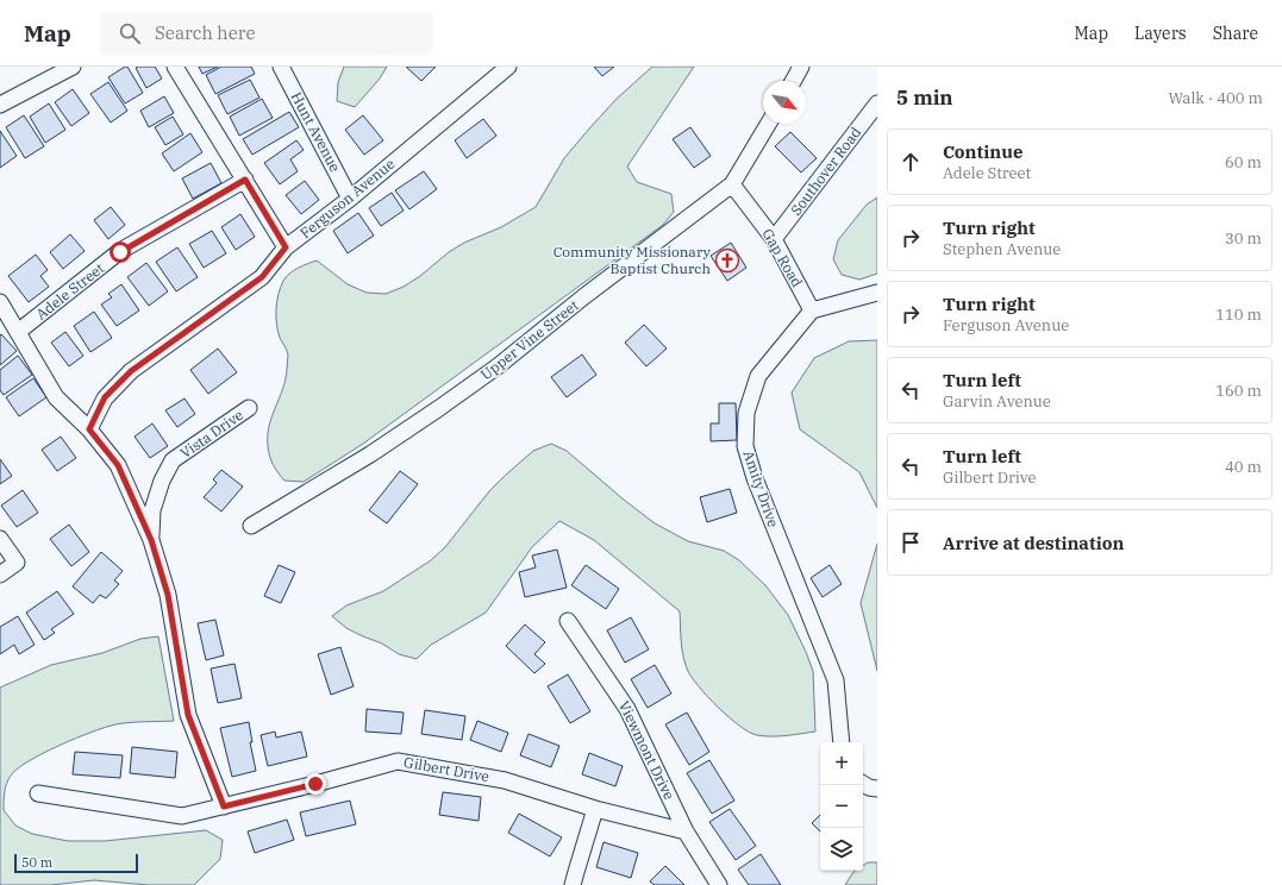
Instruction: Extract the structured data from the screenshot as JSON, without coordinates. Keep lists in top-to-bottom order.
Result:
{
  "streets": {
    "street": [
      "Hunt Avenue",
      "Southover Road",
      "Ferguson Avenue",
      "Gap Road",
      "Adele Street",
      "Upper Vine Street",
      "Vista Drive",
      "Amity Drive",
      "Viewmont Drive",
      "Gilbert Drive"
    ]
  },
  "crossings": [
    ["Hunt Avenue", "Ferguson Avenue"],
    ["Southover Road", "Gap Road"],
    ["Gap Road", "Upper Vine Street"],
    ["Gap Road", "Amity Drive"],
    ["Viewmont Drive", "Gilbert Drive"]
  ],
  "places": {
    "church": ["Community Missionary Baptist Church"]
  },
  "scale_bar": "50 m",
  "north": "bottom right",
  "page": {
    "header": "Map",
    "search": "Search here",
    "nav": ["Map", "Layers", "Share"],
    "heading": ["5 min", "Walk · 400 m"],
    "list": [
      ["Continue", "Adele Street", "60 m"],
      ["Turn right", "Stephen Avenue", "30 m"],
      ["Turn right", "Ferguson Avenue", "110 m"],
      ["Turn left", "Garvin Avenue", "160 m"],
      ["Turn left", "Gilbert Drive", "40 m"],
      "Arrive at destination"
    ],
    "map_buttons": ["+", "−"],
    "scale": "50 m"
  }
}
